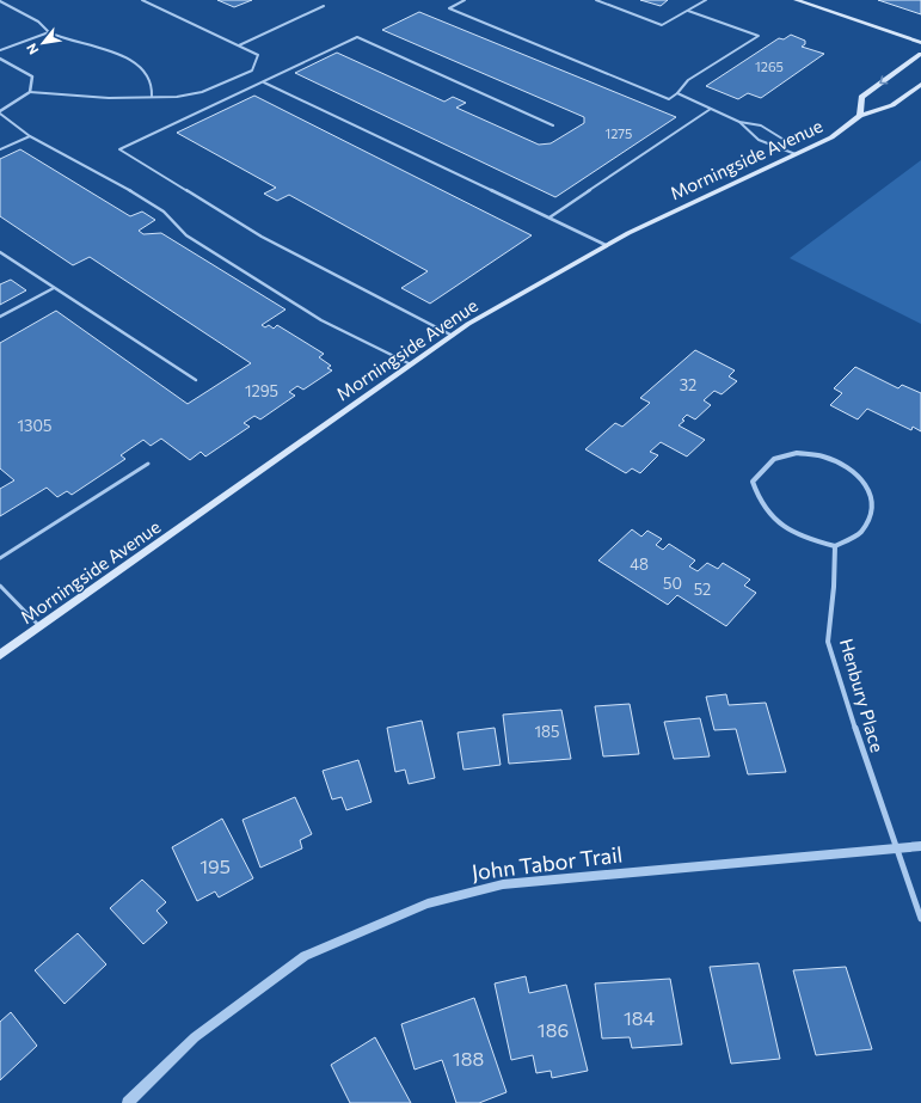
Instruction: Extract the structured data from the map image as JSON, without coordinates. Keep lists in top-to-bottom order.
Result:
{
  "streets": {
    "main road": ["Morningside Avenue"],
    "street": ["Henbury Place", "John Tabor Trail"]
  },
  "crossings": [
    ["Henbury Place", "John Tabor Trail"]
  ],
  "house_numbers": [
    "1265",
    "1275",
    "32",
    "1295",
    "1305",
    "48",
    "50",
    "52",
    "185",
    "195",
    "184",
    "186",
    "188"
  ],
  "north": "bottom left"
}
